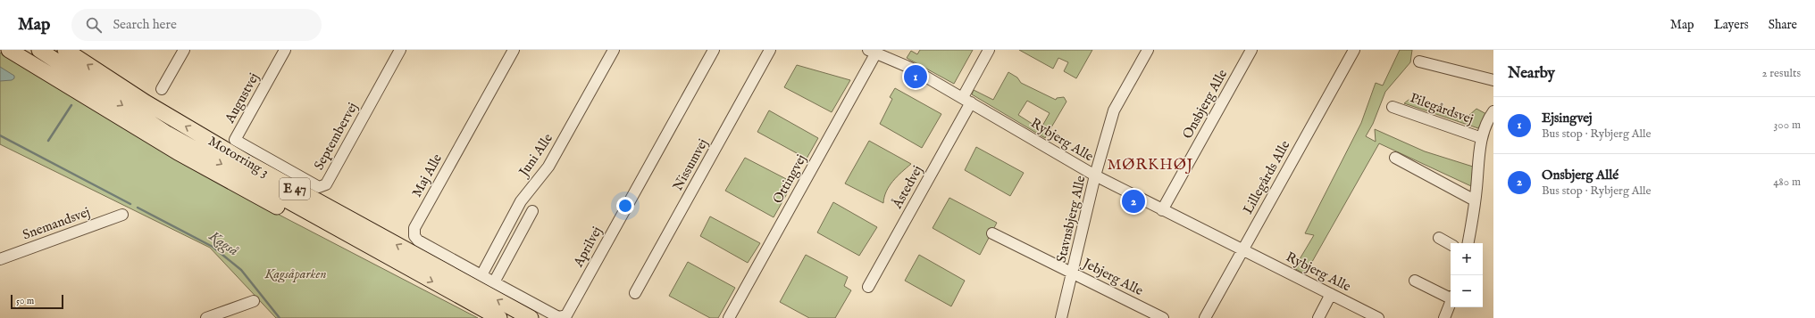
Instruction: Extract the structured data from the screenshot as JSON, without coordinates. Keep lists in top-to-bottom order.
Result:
{
  "streets": {
    "highway": ["Motorring 3", "E 47"],
    "street": [
      "Augustvej",
      "Onsbjerg Alle",
      "Pilegårdsvej",
      "Septembervej",
      "Rybjerg Alle",
      "Juni Alle",
      "Nissumvej",
      "Maj Alle",
      "Lillegårds Alle",
      "Ottingvej",
      "Åstedvej",
      "Stavnsbjerg Alle",
      "Snemandsvej",
      "Aprilvej",
      "Jebjerg Alle"
    ]
  },
  "crossings": [
    ["Augustvej", "Septembervej"],
    ["Onsbjerg Alle", "Rybjerg Alle"],
    ["Rybjerg Alle", "Lillegårds Alle"],
    ["Rybjerg Alle", "Ottingvej"],
    ["Rybjerg Alle", "Åstedvej"],
    ["Rybjerg Alle", "Stavnsbjerg Alle"],
    ["Juni Alle", "Maj Alle"],
    ["Maj Alle", "Aprilvej"],
    ["Stavnsbjerg Alle", "Jebjerg Alle"]
  ],
  "districts": ["MØRKHØJ"],
  "water": ["Kagså"],
  "parks": ["Kagsåparken"],
  "scale_bar": "50 m",
  "page": {
    "header": "Map",
    "search": "Search here",
    "nav": ["Map", "Layers", "Share"],
    "heading": ["Nearby", "2 results"],
    "pins": ["1", "2"],
    "list": [
      {
        "mark": "1",
        "name": "Ejsingvej",
        "note": "Bus stop · Rybjerg Alle",
        "value": "300 m"
      },
      {
        "mark": "2",
        "name": "Onsbjerg Allé",
        "note": "Bus stop · Rybjerg Alle",
        "value": "480 m"
      }
    ],
    "map_buttons": ["+", "−"],
    "scale": "50 m"
  }
}
